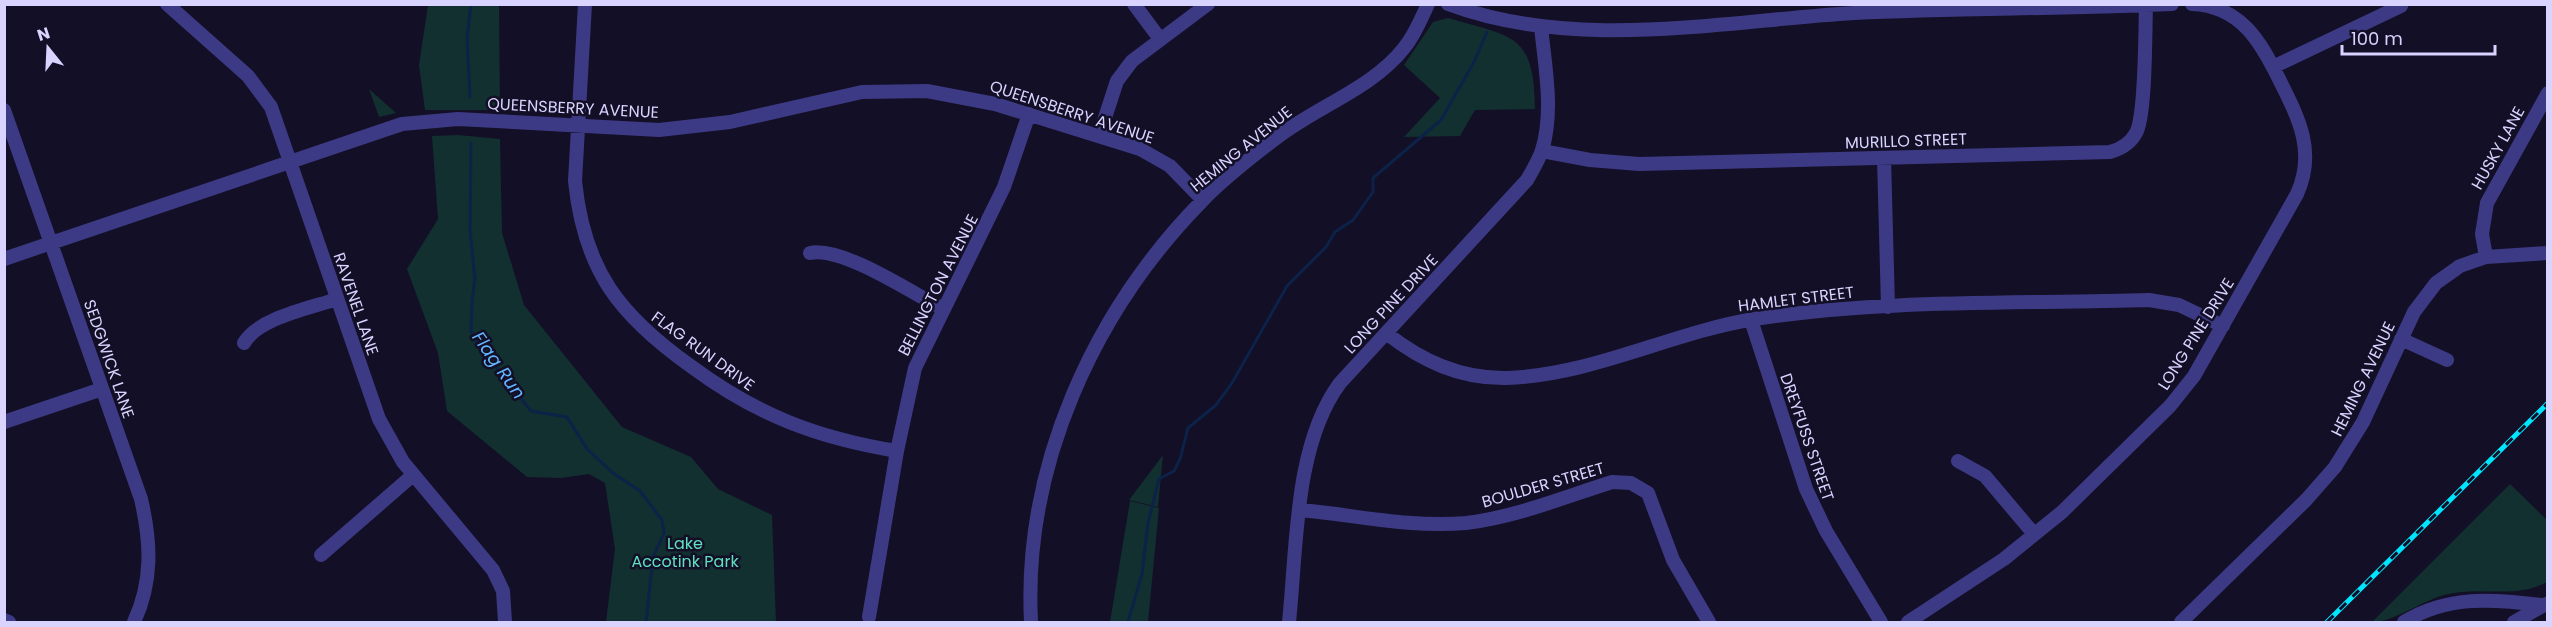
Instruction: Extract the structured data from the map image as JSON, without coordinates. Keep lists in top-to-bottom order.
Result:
{
  "streets": {
    "street": [
      "QUEENSBERRY AVENUE",
      "MURILLO STREET",
      "HUSKY LANE",
      "HEMING AVENUE",
      "BELLINGTON AVENUE",
      "HAMLET STREET",
      "RAVENEL LANE",
      "LONG PINE DRIVE",
      "FLAG RUN DRIVE",
      "SEDGWICK LANE",
      "DREYFUSS STREET",
      "BOULDER STREET"
    ]
  },
  "crossings": [
    ["QUEENSBERRY AVENUE", "HEMING AVENUE"],
    ["QUEENSBERRY AVENUE", "BELLINGTON AVENUE"],
    ["QUEENSBERRY AVENUE", "RAVENEL LANE"],
    ["QUEENSBERRY AVENUE", "FLAG RUN DRIVE"],
    ["QUEENSBERRY AVENUE", "SEDGWICK LANE"],
    ["MURILLO STREET", "LONG PINE DRIVE"],
    ["HUSKY LANE", "HEMING AVENUE"],
    ["BELLINGTON AVENUE", "FLAG RUN DRIVE"],
    ["HAMLET STREET", "LONG PINE DRIVE"],
    ["HAMLET STREET", "DREYFUSS STREET"],
    ["LONG PINE DRIVE", "BOULDER STREET"]
  ],
  "water": ["Flag Run"],
  "parks": ["Lake Accotink Park"],
  "scale_bar": "100 m",
  "north": "top"
}
